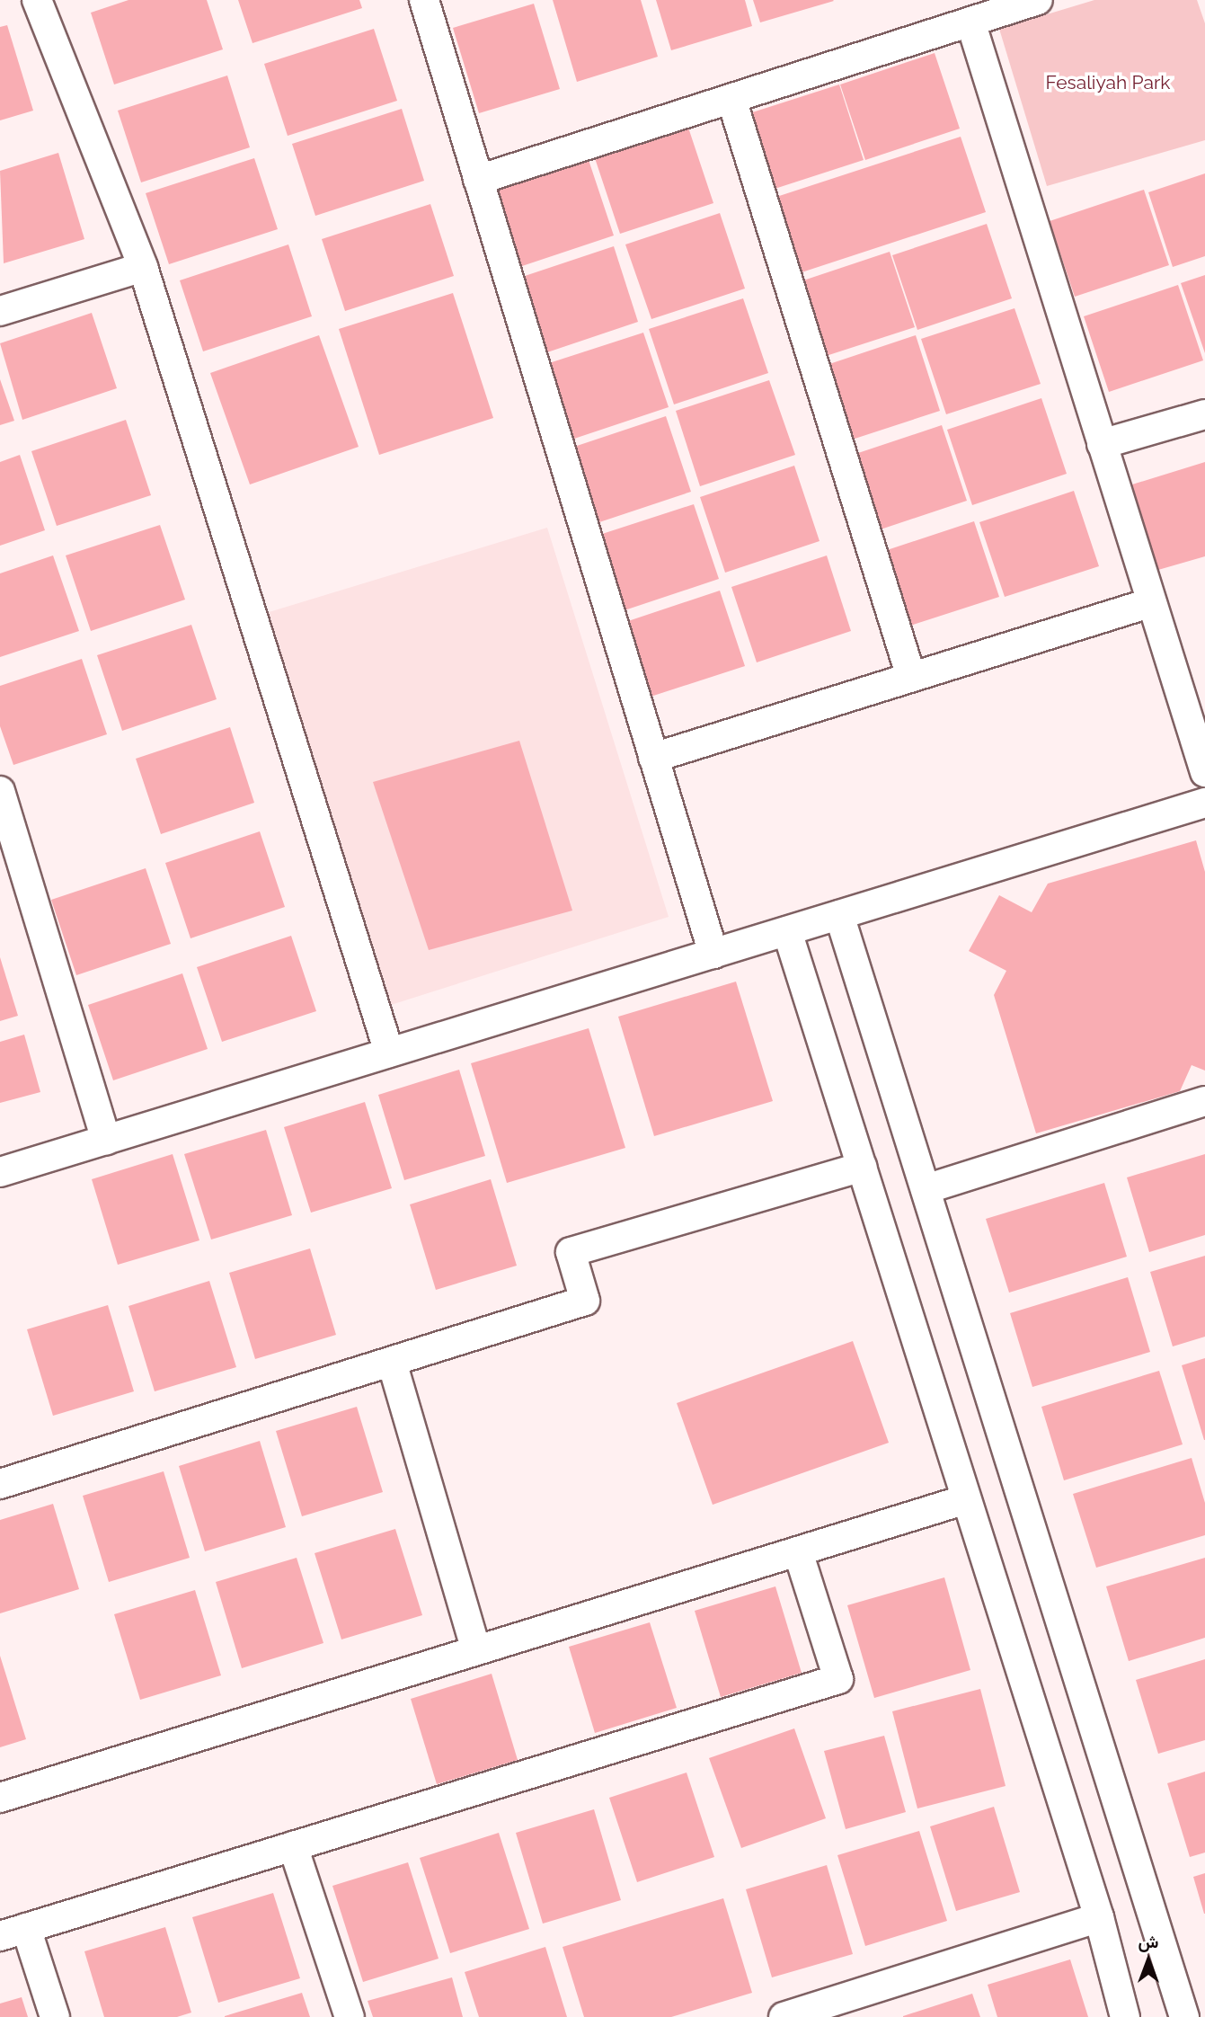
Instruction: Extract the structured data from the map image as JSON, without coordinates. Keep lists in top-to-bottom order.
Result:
{
  "parks": ["Fesaliyah Park"],
  "north": "top"
}
